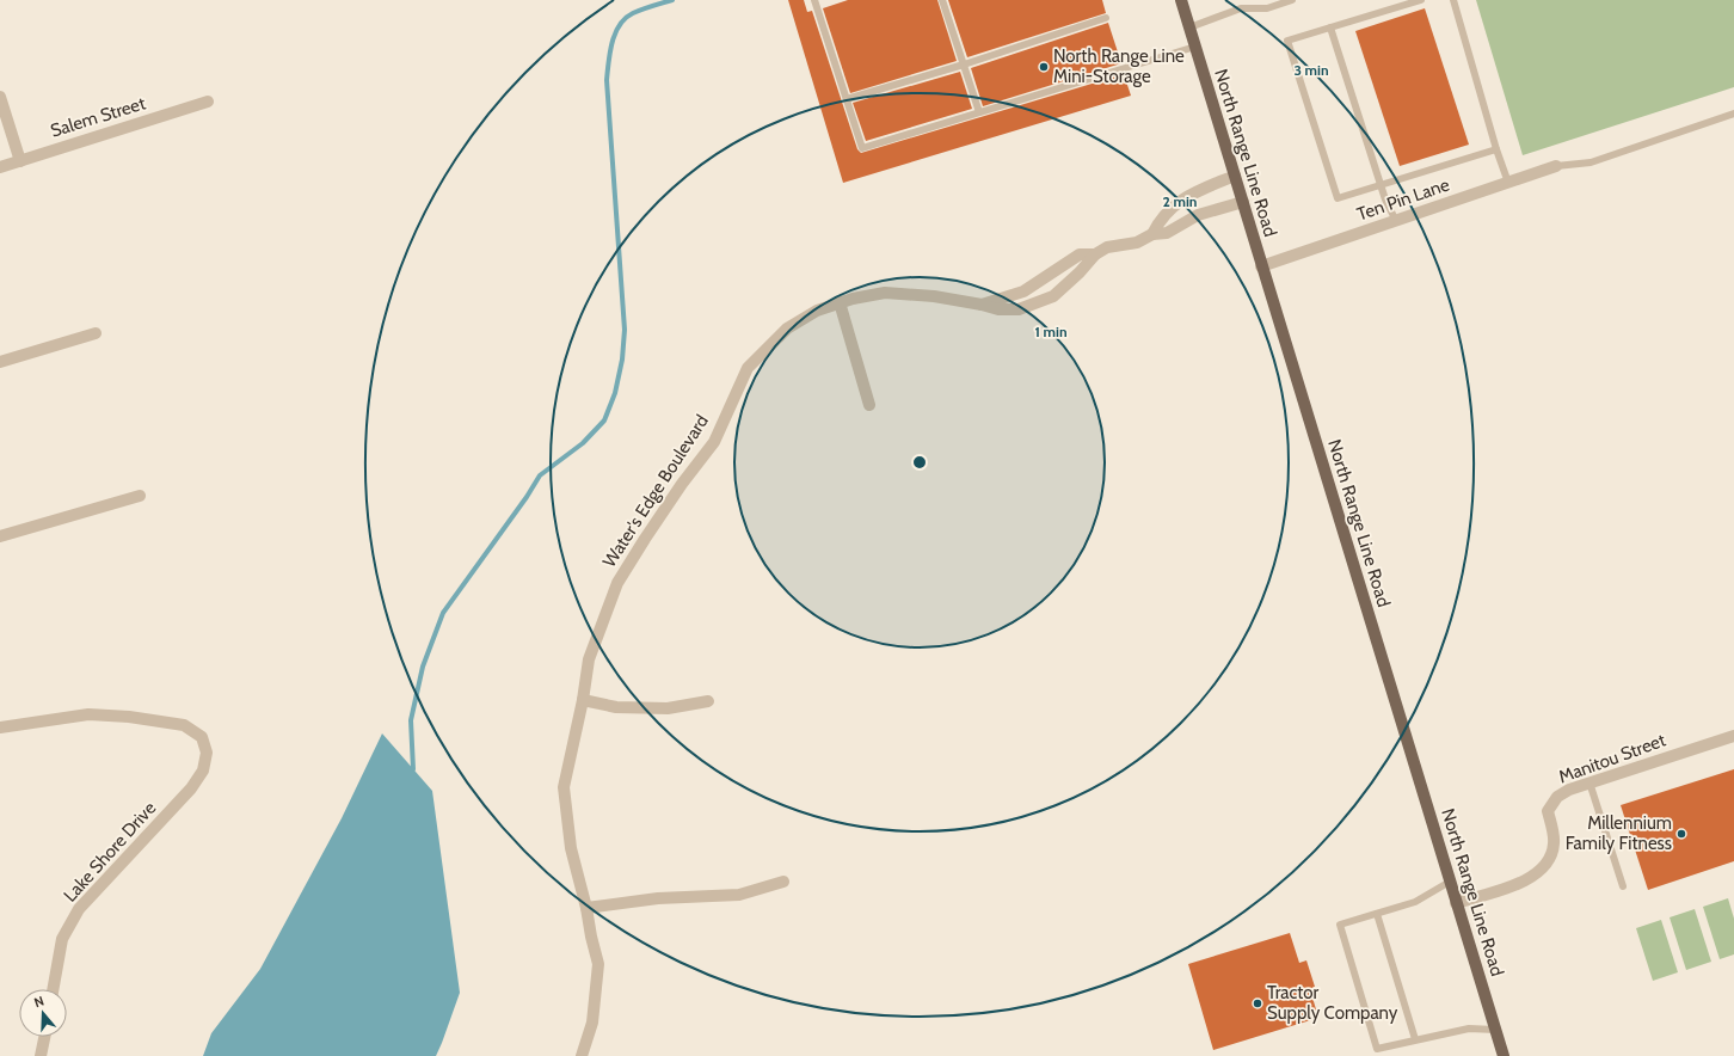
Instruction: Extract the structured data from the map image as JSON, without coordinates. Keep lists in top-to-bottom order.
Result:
{
  "streets": {
    "main road": ["North Range Line Road"],
    "street": [
      "Salem Street",
      "Ten Pin Lane",
      "Water's Edge Boulevard",
      "Manitou Street",
      "Lake Shore Drive"
    ]
  },
  "crossings": [
    ["North Range Line Road", "Ten Pin Lane"],
    ["North Range Line Road", "Water's Edge Boulevard"],
    ["North Range Line Road", "Manitou Street"]
  ],
  "places": ["North Range Line Mini-Storage", "Millennium Family Fitness", "Tractor Supply Company"],
  "north": "top",
  "rings": ["3 min", "2 min", "1 min"]
}
